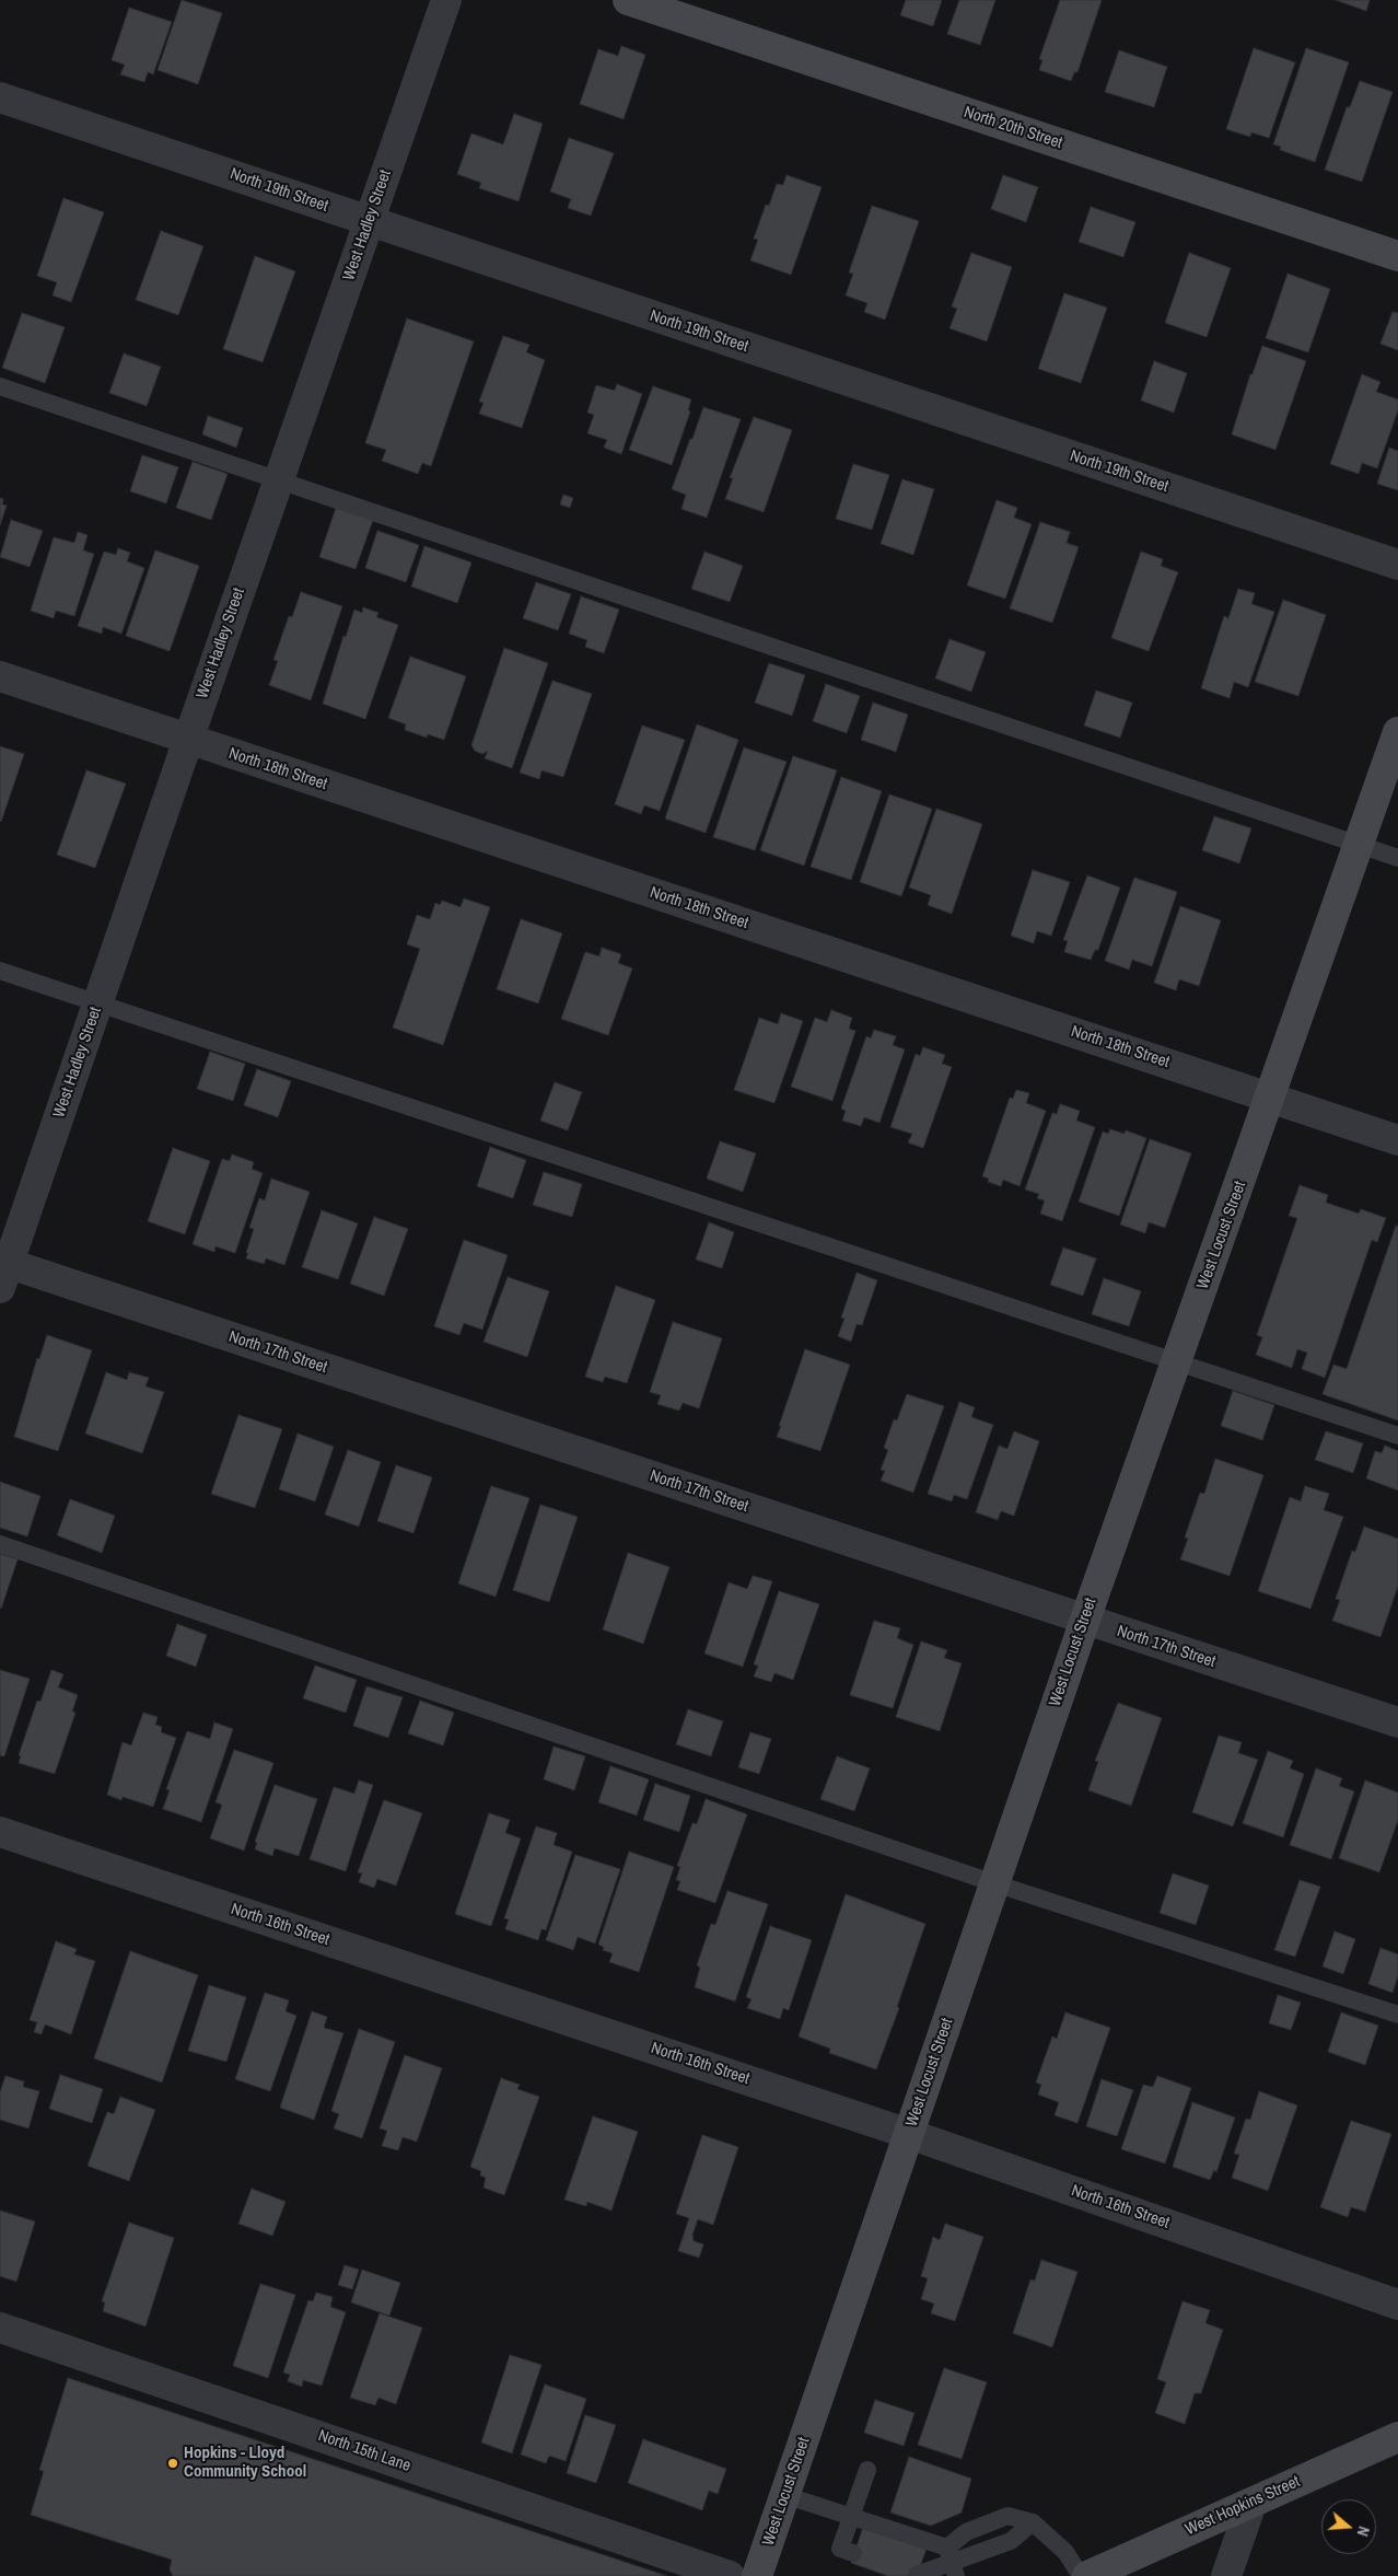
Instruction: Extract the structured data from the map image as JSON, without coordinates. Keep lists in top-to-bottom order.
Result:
{
  "streets": {
    "street": [
      "North 20th Street",
      "North 19th Street",
      "West Hadley Street",
      "North 18th Street",
      "West Locust Street",
      "North 17th Street",
      "North 16th Street",
      "North 15th Lane",
      "West Hopkins Street"
    ]
  },
  "crossings": [
    ["North 19th Street", "West Hadley Street"],
    ["West Hadley Street", "North 18th Street"],
    ["West Hadley Street", "North 17th Street"],
    ["North 18th Street", "West Locust Street"],
    ["West Locust Street", "North 17th Street"],
    ["West Locust Street", "North 16th Street"]
  ],
  "places": ["Hopkins - Lloyd Community School"],
  "north": "right"
}
